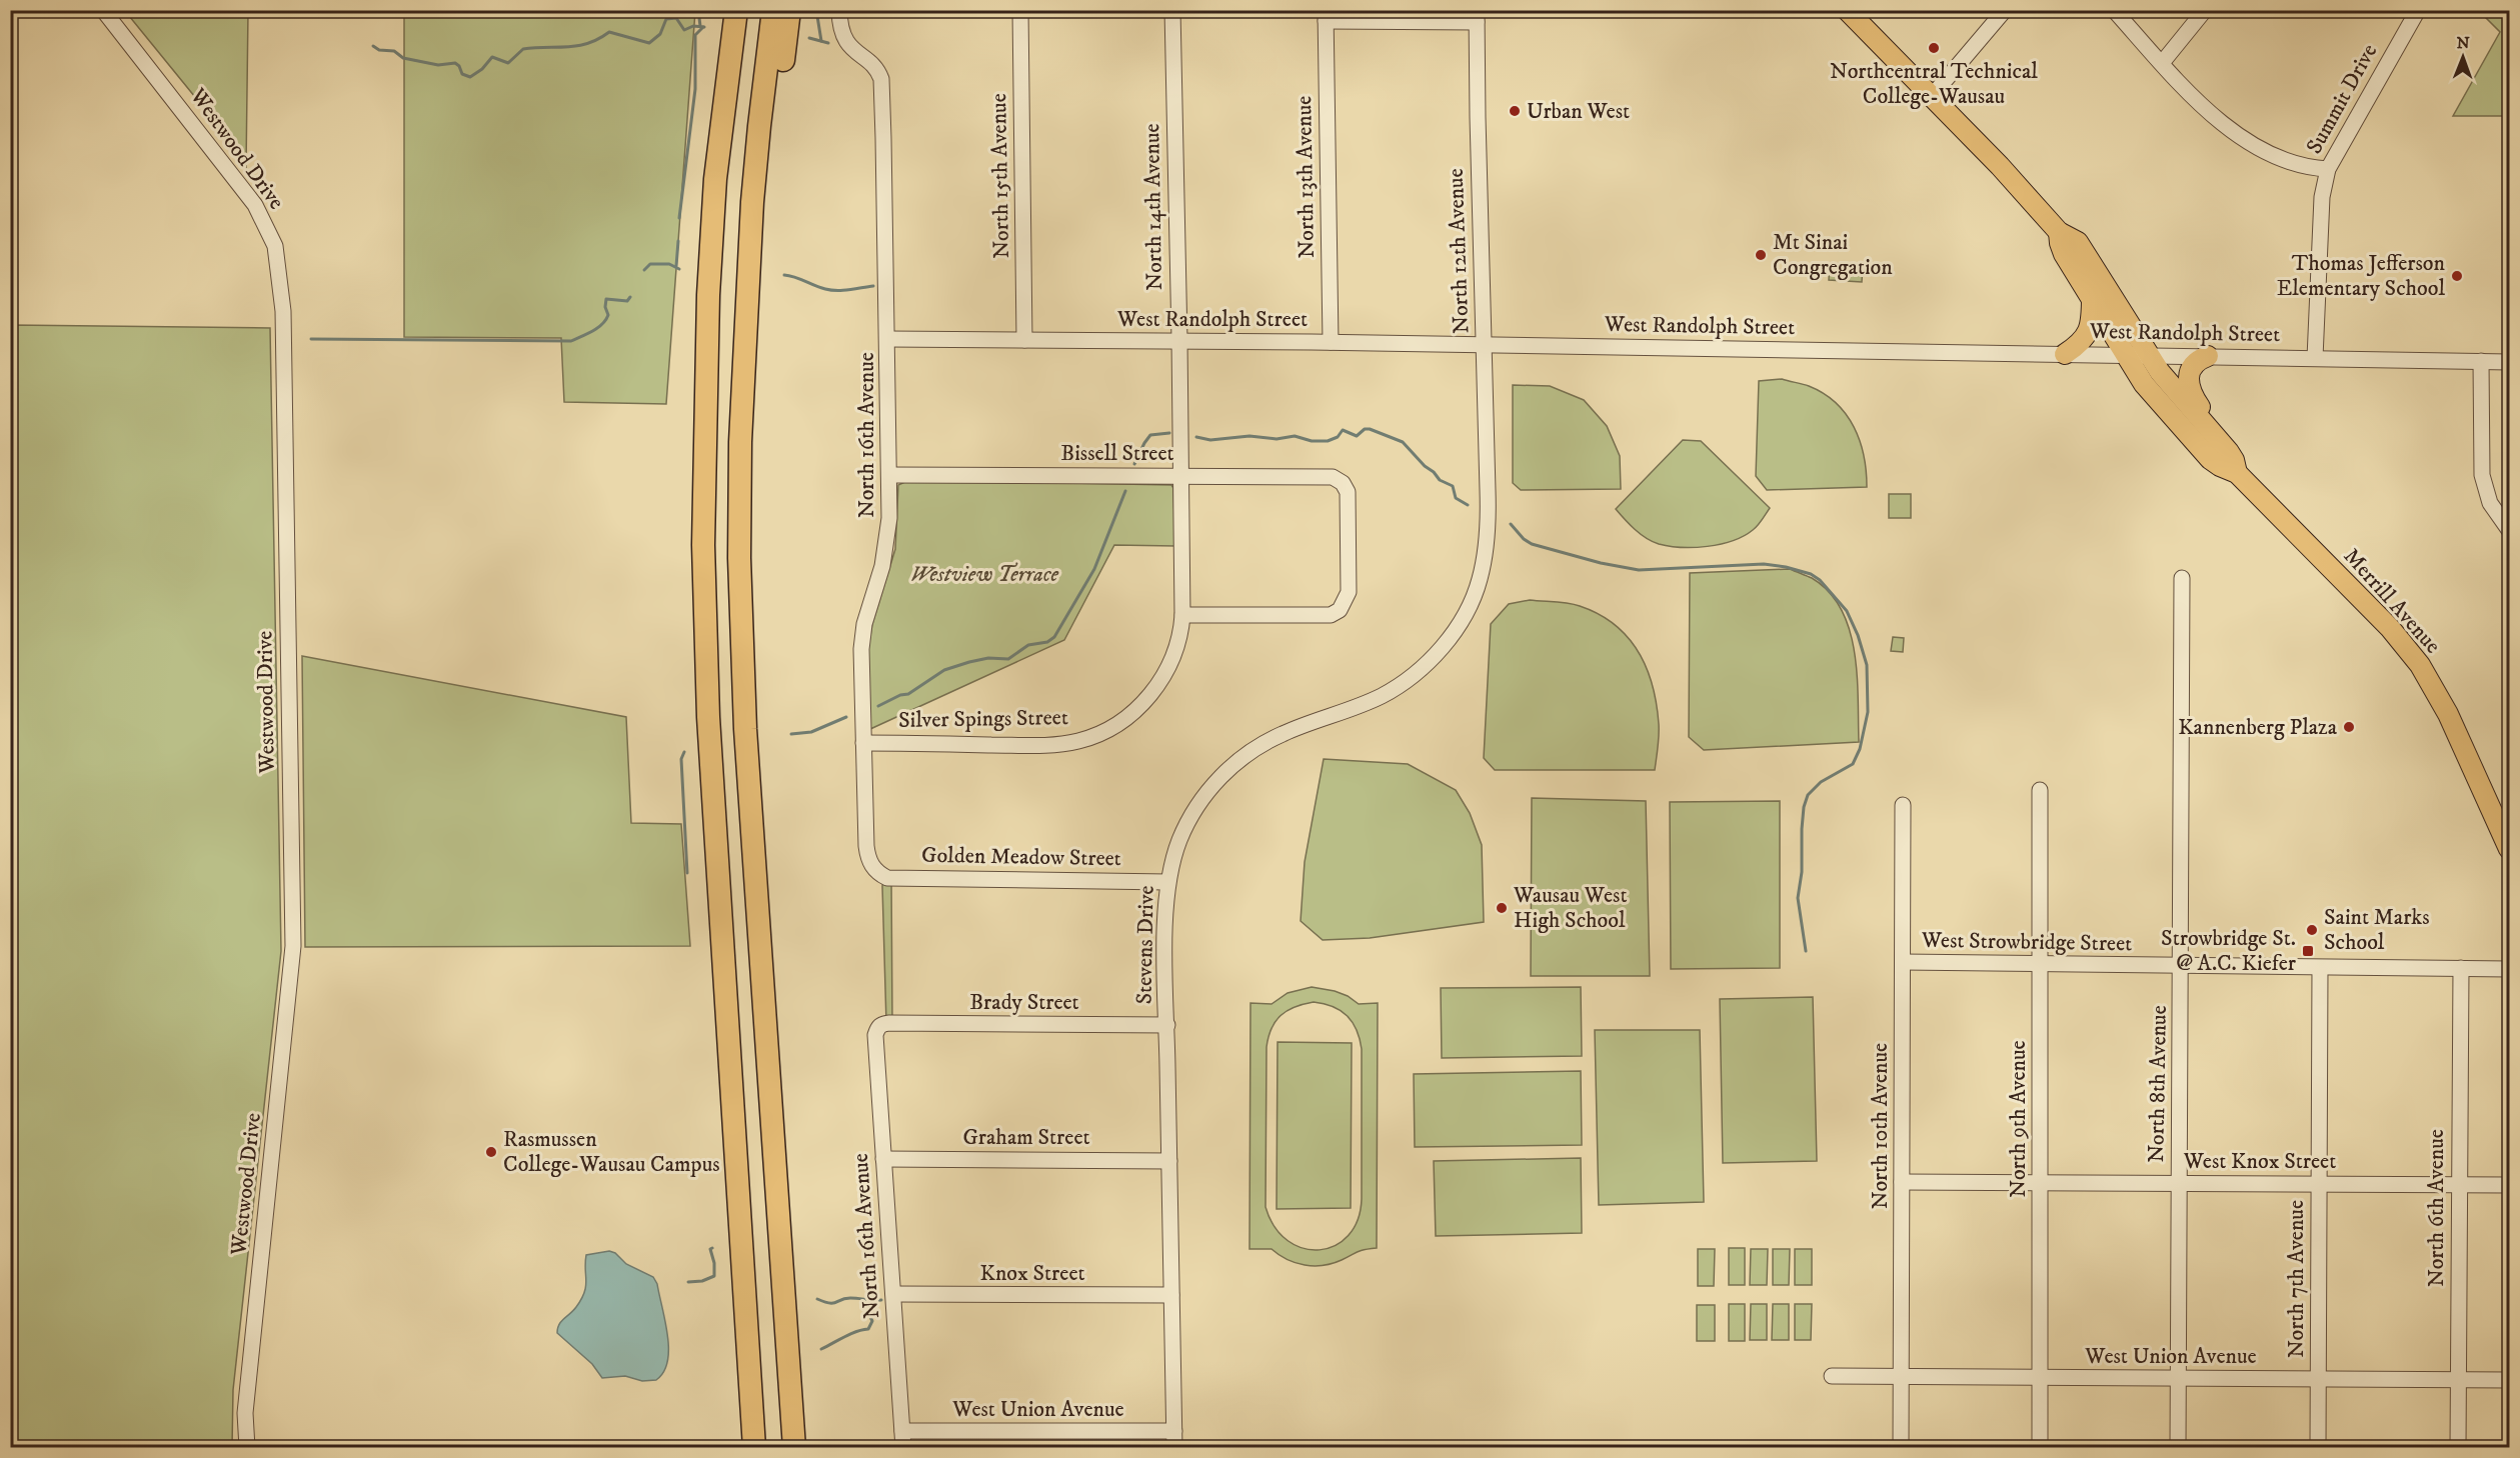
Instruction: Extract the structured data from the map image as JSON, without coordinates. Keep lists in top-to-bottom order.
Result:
{
  "streets": {
    "main road": ["Merrill Avenue"],
    "street": [
      "Summit Drive",
      "Westwood Drive",
      "North 15th Avenue",
      "North 13th Avenue",
      "North 14th Avenue",
      "North 12th Avenue",
      "West Randolph Street",
      "North 16th Avenue",
      "Bissell Street",
      "Silver Spings Street",
      "Golden Meadow Street",
      "West Strowbridge Street",
      "Stevens Drive",
      "Brady Street",
      "North 8th Avenue",
      "North 9th Avenue",
      "North 10th Avenue",
      "Graham Street",
      "West Knox Street",
      "North 6th Avenue",
      "Knox Street",
      "North 7th Avenue",
      "West Union Avenue"
    ]
  },
  "crossings": [
    ["Summit Drive", "West Randolph Street"],
    ["North 15th Avenue", "West Randolph Street"],
    ["North 13th Avenue", "West Randolph Street"],
    ["North 14th Avenue", "West Randolph Street"],
    ["North 14th Avenue", "Bissell Street"],
    ["North 14th Avenue", "Silver Spings Street"],
    ["North 12th Avenue", "West Randolph Street"],
    ["North 12th Avenue", "Stevens Drive"],
    ["West Randolph Street", "North 16th Avenue"],
    ["West Randolph Street", "Merrill Avenue"],
    ["North 16th Avenue", "Bissell Street"],
    ["North 16th Avenue", "Silver Spings Street"],
    ["North 16th Avenue", "Golden Meadow Street"],
    ["North 16th Avenue", "Brady Street"],
    ["North 16th Avenue", "Graham Street"],
    ["North 16th Avenue", "Knox Street"],
    ["North 16th Avenue", "West Union Avenue"],
    ["Bissell Street", "Silver Spings Street"],
    ["Golden Meadow Street", "Stevens Drive"],
    ["West Strowbridge Street", "North 8th Avenue"],
    ["West Strowbridge Street", "North 9th Avenue"],
    ["West Strowbridge Street", "North 10th Avenue"],
    ["West Strowbridge Street", "North 6th Avenue"],
    ["West Strowbridge Street", "North 7th Avenue"],
    ["Stevens Drive", "Brady Street"],
    ["Stevens Drive", "Graham Street"],
    ["Stevens Drive", "Knox Street"],
    ["Stevens Drive", "West Union Avenue"],
    ["North 8th Avenue", "West Knox Street"],
    ["North 8th Avenue", "West Union Avenue"],
    ["North 9th Avenue", "West Knox Street"],
    ["North 9th Avenue", "West Union Avenue"],
    ["North 10th Avenue", "West Knox Street"],
    ["North 10th Avenue", "West Union Avenue"],
    ["West Knox Street", "North 6th Avenue"],
    ["West Knox Street", "North 7th Avenue"],
    ["North 6th Avenue", "West Union Avenue"],
    ["North 7th Avenue", "West Union Avenue"]
  ],
  "parks": ["Westview Terrace"],
  "places": {
    "other": [
      "Northcentral Technical College-Wausau",
      "Urban West",
      "Mt Sinai Congregation",
      "Thomas Jefferson Elementary School",
      "Kannenberg Plaza",
      "Wausau West High School",
      "Saint Marks School",
      "Rasmussen College-Wausau Campus"
    ],
    "transit": ["Strowbridge St. @ A.C. Kiefer"]
  },
  "north": "top"
}
